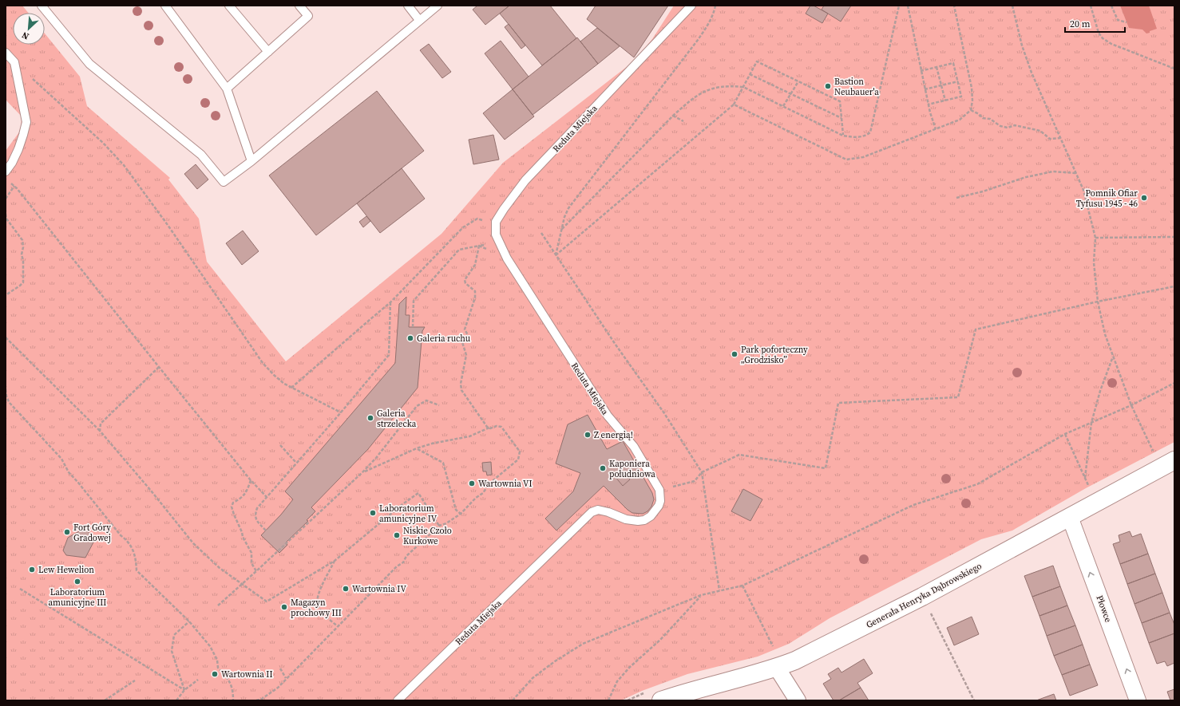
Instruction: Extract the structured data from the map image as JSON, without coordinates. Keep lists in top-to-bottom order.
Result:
{
  "streets": {
    "street": ["Generała Henryka Dąbrowskiego", "Płowce"],
    "lane": ["Reduta Miejska"]
  },
  "crossings": [
    ["Generała Henryka Dąbrowskiego", "Płowce"]
  ],
  "one_way": ["Płowce"],
  "places": [
    "Bastion Neubauer'a",
    "Pomnik Ofiar Tyfusu 1945 - 46",
    "Galeria ruchu",
    "Park poforteczny „Grodzisko”",
    "Galeria strzelecka",
    "Z energią!",
    "Kaponiera południowa",
    "Wartownia VI",
    "Laboratorium amunicyjne IV",
    "Fort Góry Gradowej",
    "Niskie Czoło Kurkowe",
    "Lew Hewelion",
    "Laboratorium amunicyjne III",
    "Wartownia IV",
    "Magazyn prochowy III",
    "Wartownia II"
  ],
  "scale_bar": "20 m",
  "north": "bottom left"
}
